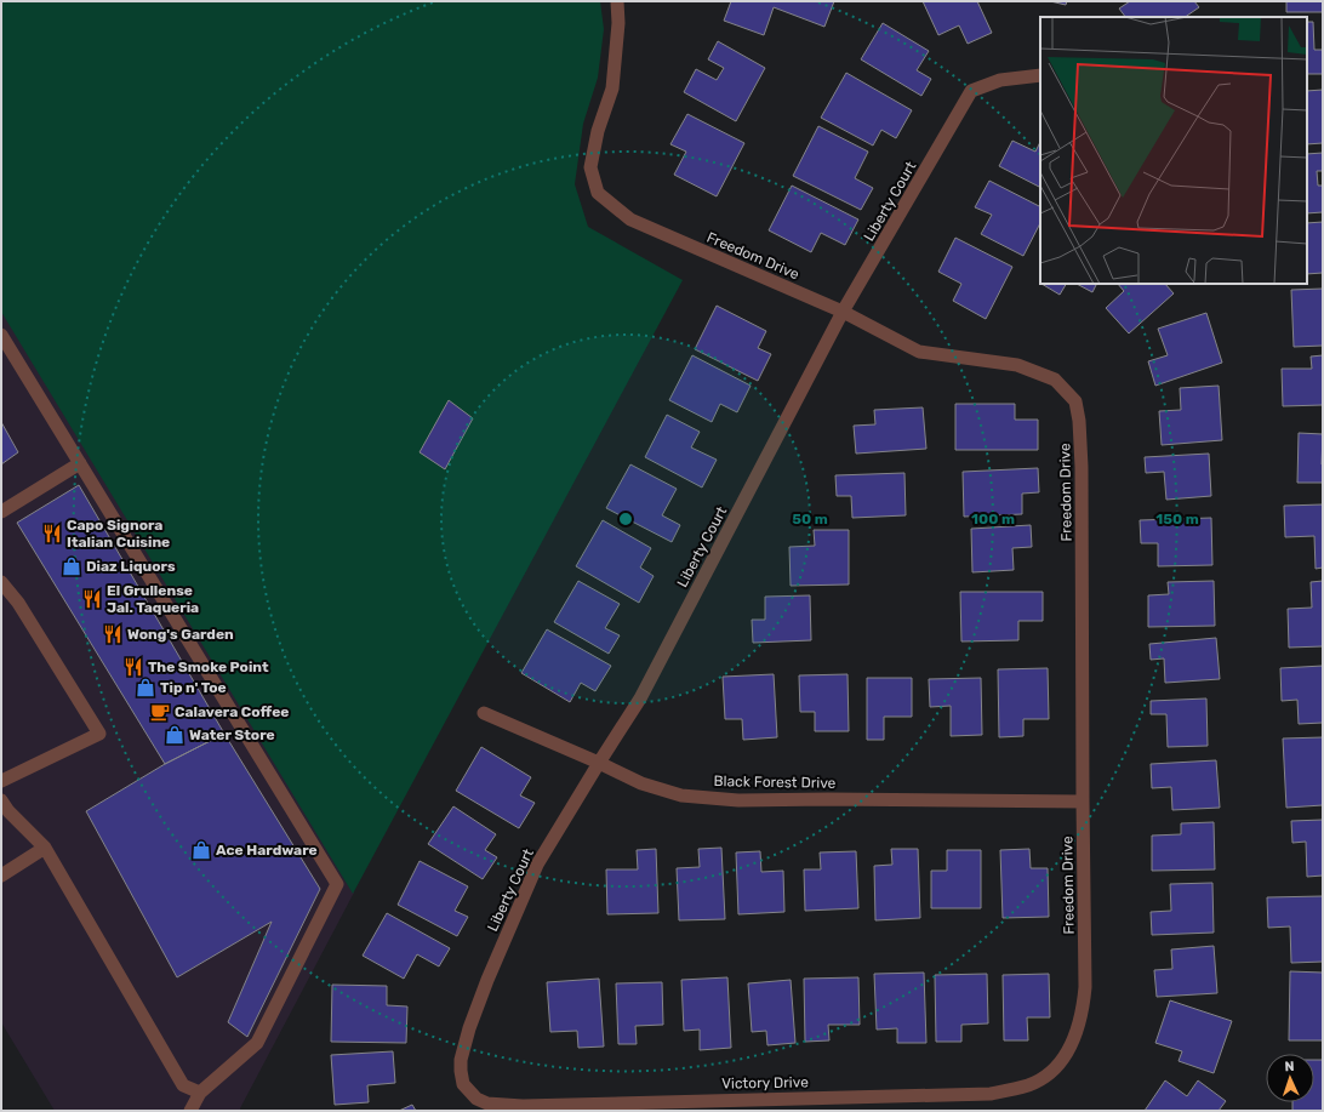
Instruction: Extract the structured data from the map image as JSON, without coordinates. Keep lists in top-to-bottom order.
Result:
{
  "streets": {
    "street": [
      "Liberty Court",
      "Freedom Drive",
      "Black Forest Drive",
      "Victory Drive"
    ]
  },
  "crossings": [
    ["Liberty Court", "Freedom Drive"],
    ["Liberty Court", "Black Forest Drive"],
    ["Liberty Court", "Victory Drive"],
    ["Freedom Drive", "Black Forest Drive"],
    ["Freedom Drive", "Victory Drive"]
  ],
  "places": {
    "restaurant": [
      "Capo Signora Italian Cuisine",
      "El Grullense Jal. Taqueria",
      "Wong's Garden",
      "The Smoke Point"
    ],
    "shop": [
      "Diaz Liquors",
      "Tip n' Toe",
      "Water Store",
      "Ace Hardware"
    ],
    "cafe": ["Calavera Coffee"]
  },
  "north": "top",
  "rings": ["50 m", "100 m", "150 m"]
}
